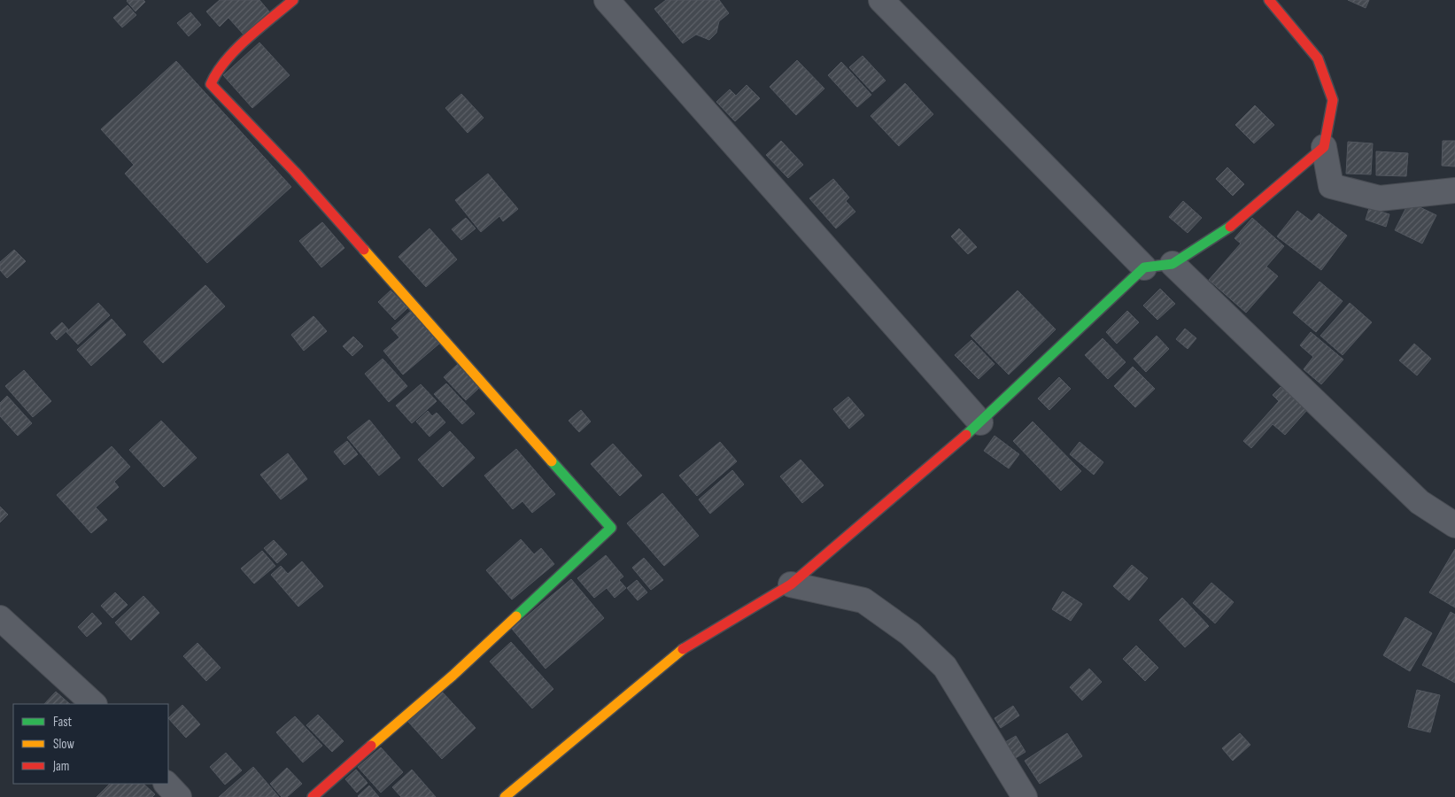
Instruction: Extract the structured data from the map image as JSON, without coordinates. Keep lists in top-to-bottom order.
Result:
{
  "legend": ["Fast", "Slow", "Jam"]
}
